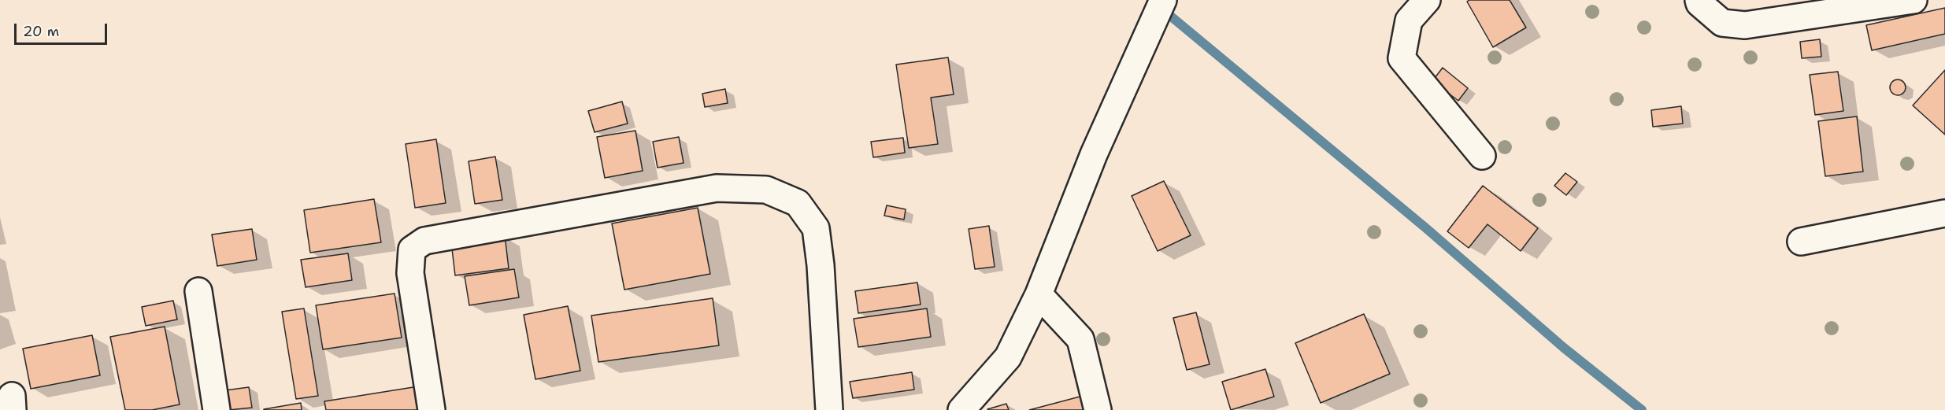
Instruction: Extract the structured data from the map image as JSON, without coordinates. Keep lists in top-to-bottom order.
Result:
{
  "scale_bar": "20 m"
}
